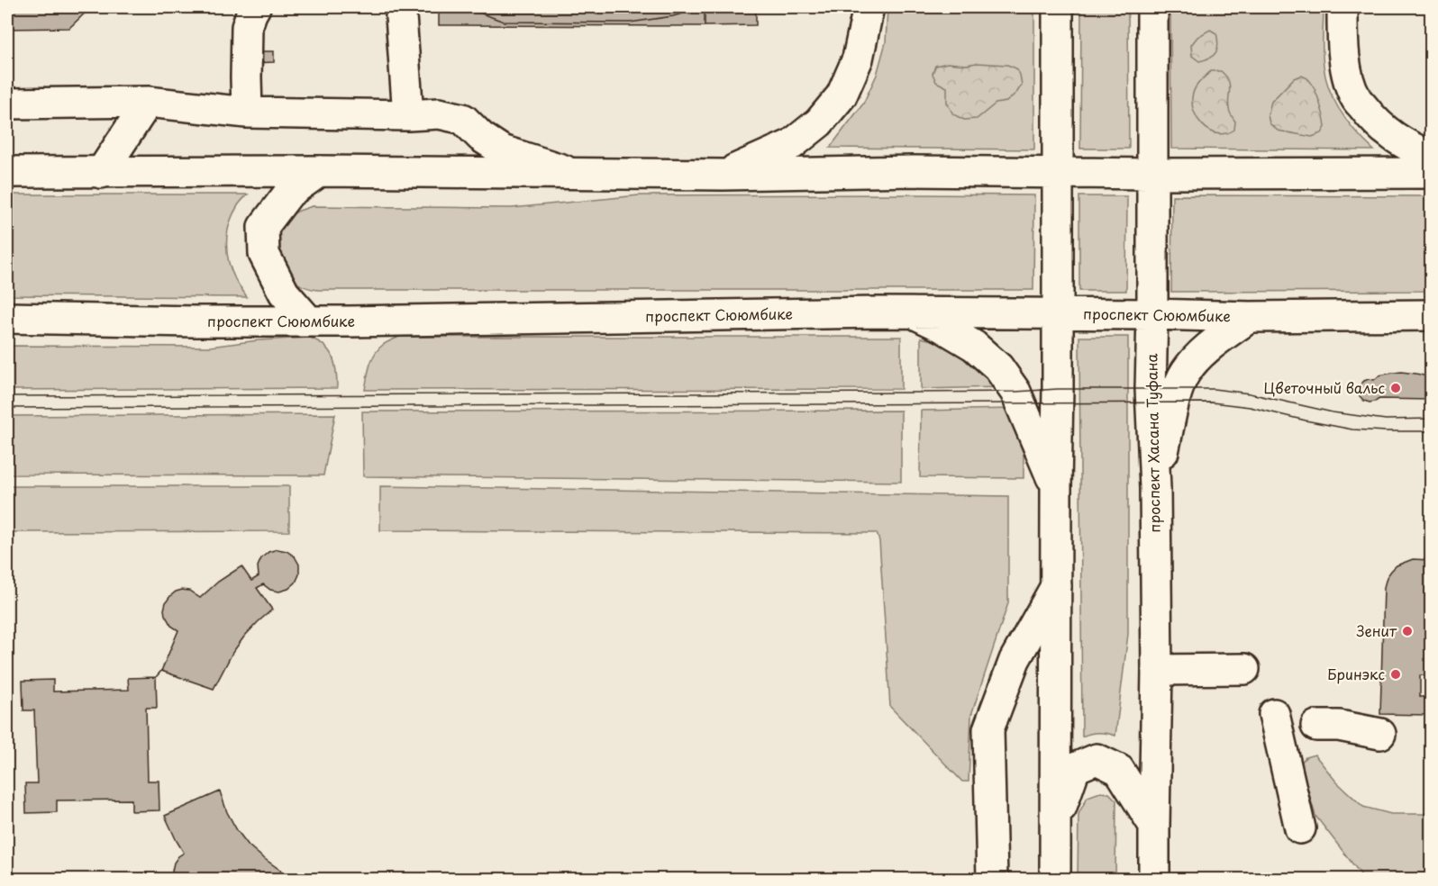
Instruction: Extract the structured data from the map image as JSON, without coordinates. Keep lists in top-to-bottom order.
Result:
{
  "streets": {
    "main road": ["проспект Сююмбике", "проспект Хасана Туфана"]
  },
  "crossings": [
    ["проспект Сююмбике", "проспект Хасана Туфана"]
  ],
  "places": ["Цветочный вальс", "Зенит", "Бринэкс"]
}
